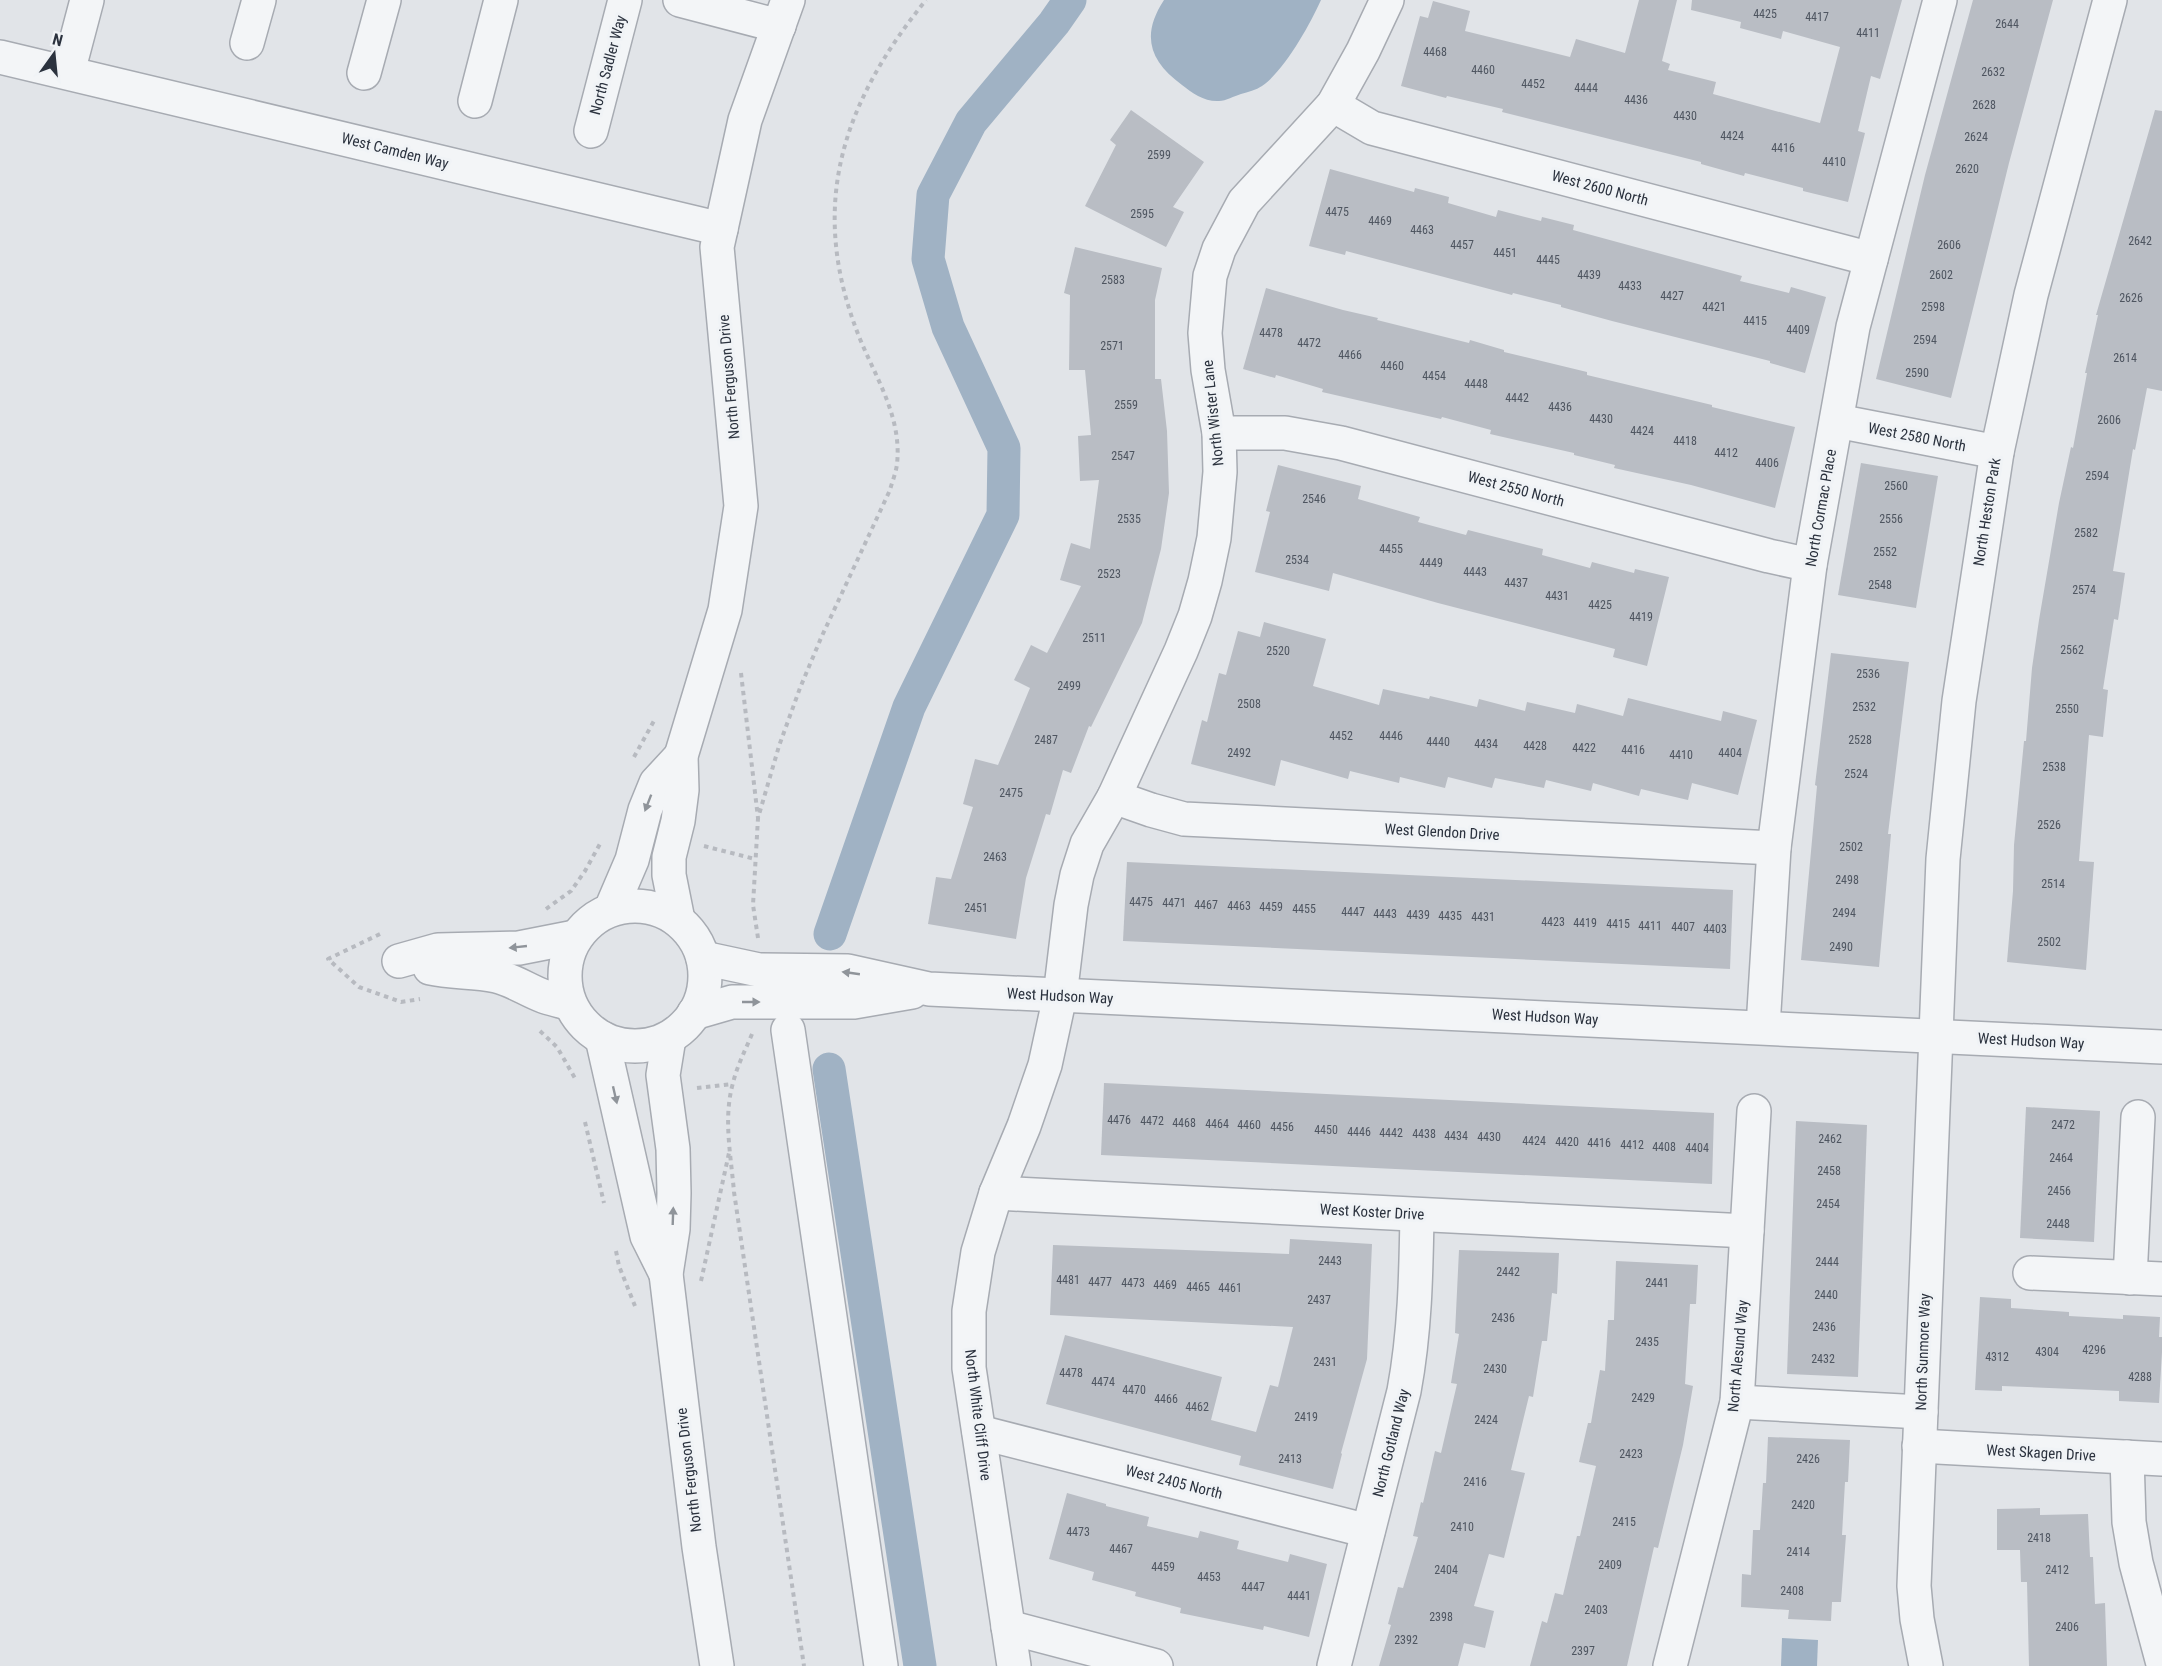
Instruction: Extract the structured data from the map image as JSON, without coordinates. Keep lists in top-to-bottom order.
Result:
{
  "streets": {
    "street": [
      "North Sadler Way",
      "West Camden Way",
      "West 2600 North",
      "North Ferguson Drive",
      "North Wister Lane",
      "West 2580 North",
      "West 2550 North",
      "North Cormac Place",
      "North Heston Park",
      "West Glendon Drive",
      "West Hudson Way",
      "West Koster Drive",
      "North Sunmore Way",
      "North Alesund Way",
      "North White Cliff Drive",
      "North Gotland Way",
      "West Skagen Drive",
      "West 2405 North"
    ]
  },
  "crossings": [
    ["West Camden Way", "North Ferguson Drive"],
    ["West 2600 North", "North Wister Lane"],
    ["West 2600 North", "North Cormac Place"],
    ["North Ferguson Drive", "West Hudson Way"],
    ["North Wister Lane", "West 2550 North"],
    ["North Wister Lane", "West Glendon Drive"],
    ["North Wister Lane", "West Hudson Way"],
    ["North Wister Lane", "North White Cliff Drive"],
    ["West 2580 North", "North Cormac Place"],
    ["West 2580 North", "North Heston Park"],
    ["West 2550 North", "North Cormac Place"],
    ["North Cormac Place", "West Glendon Drive"],
    ["North Cormac Place", "West Hudson Way"],
    ["North Heston Park", "West Hudson Way"],
    ["North Heston Park", "North Sunmore Way"],
    ["West Hudson Way", "North Sunmore Way"],
    ["West Hudson Way", "North White Cliff Drive"],
    ["West Koster Drive", "North Alesund Way"],
    ["West Koster Drive", "North White Cliff Drive"],
    ["West Koster Drive", "North Gotland Way"],
    ["North Sunmore Way", "West Skagen Drive"],
    ["North White Cliff Drive", "West 2405 North"],
    ["North Gotland Way", "West 2405 North"]
  ],
  "house_numbers": [
    "4425",
    "4417",
    "2644",
    "4411",
    "4468",
    "4460",
    "2632",
    "4452",
    "4444",
    "4436",
    "2628",
    "4430",
    "4424",
    "2624",
    "4416",
    "2599",
    "4410",
    "2620",
    "4475",
    "2595",
    "4469",
    "4463",
    "2642",
    "4457",
    "2606",
    "4451",
    "4445",
    "4439",
    "2602",
    "2583",
    "4433",
    "4427",
    "2626",
    "4421",
    "2598",
    "4415",
    "4409",
    "4478",
    "2594",
    "4472",
    "2571",
    "4466",
    "2614",
    "4460",
    "2590",
    "4454",
    "4448",
    "4442",
    "2559",
    "4436",
    "4430",
    "2606",
    "4424",
    "4418",
    "4412",
    "2547",
    "4406",
    "2594",
    "2560",
    "2546",
    "2535",
    "2556",
    "2582",
    "4455",
    "2552",
    "2534",
    "4449",
    "4443",
    "2523",
    "4437",
    "2548",
    "2574",
    "4431",
    "4425",
    "4419",
    "2511",
    "2562",
    "2520",
    "2536",
    "2499",
    "2508",
    "2532",
    "2550",
    "4452",
    "4446",
    "2487",
    "2528",
    "4440",
    "4434",
    "4428",
    "4422",
    "4416",
    "2492",
    "4404",
    "4410",
    "2538",
    "2524",
    "2475",
    "2526",
    "2502",
    "2463",
    "2498",
    "2514",
    "4475",
    "4471",
    "4467",
    "4463",
    "4459",
    "2451",
    "4455",
    "4447",
    "2494",
    "4443",
    "4439",
    "4435",
    "4431",
    "4423",
    "4419",
    "4415",
    "4411",
    "4407",
    "4403",
    "2502",
    "2490",
    "4476",
    "4472",
    "4468",
    "4464",
    "4460",
    "2472",
    "4456",
    "4450",
    "4446",
    "4442",
    "4438",
    "4434",
    "4430",
    "2462",
    "4424",
    "4420",
    "4416",
    "4412",
    "4408",
    "4404",
    "2464",
    "2458",
    "2456",
    "2454",
    "2448",
    "2443",
    "2444",
    "2442",
    "4481",
    "4477",
    "4473",
    "2441",
    "4469",
    "4465",
    "4461",
    "2440",
    "2437",
    "2436",
    "2436",
    "2435",
    "4296",
    "4304",
    "4312",
    "2432",
    "2431",
    "2430",
    "4478",
    "4288",
    "4474",
    "4470",
    "2429",
    "4466",
    "4462",
    "2419",
    "2424",
    "2423",
    "2413",
    "2426",
    "2416",
    "2420",
    "2415",
    "2410",
    "4473",
    "2418",
    "4467",
    "2414",
    "2409",
    "4459",
    "2404",
    "2412",
    "4453",
    "4447",
    "2408",
    "4441",
    "2403",
    "2398",
    "2406",
    "2392",
    "2397"
  ],
  "north": "top"
}
